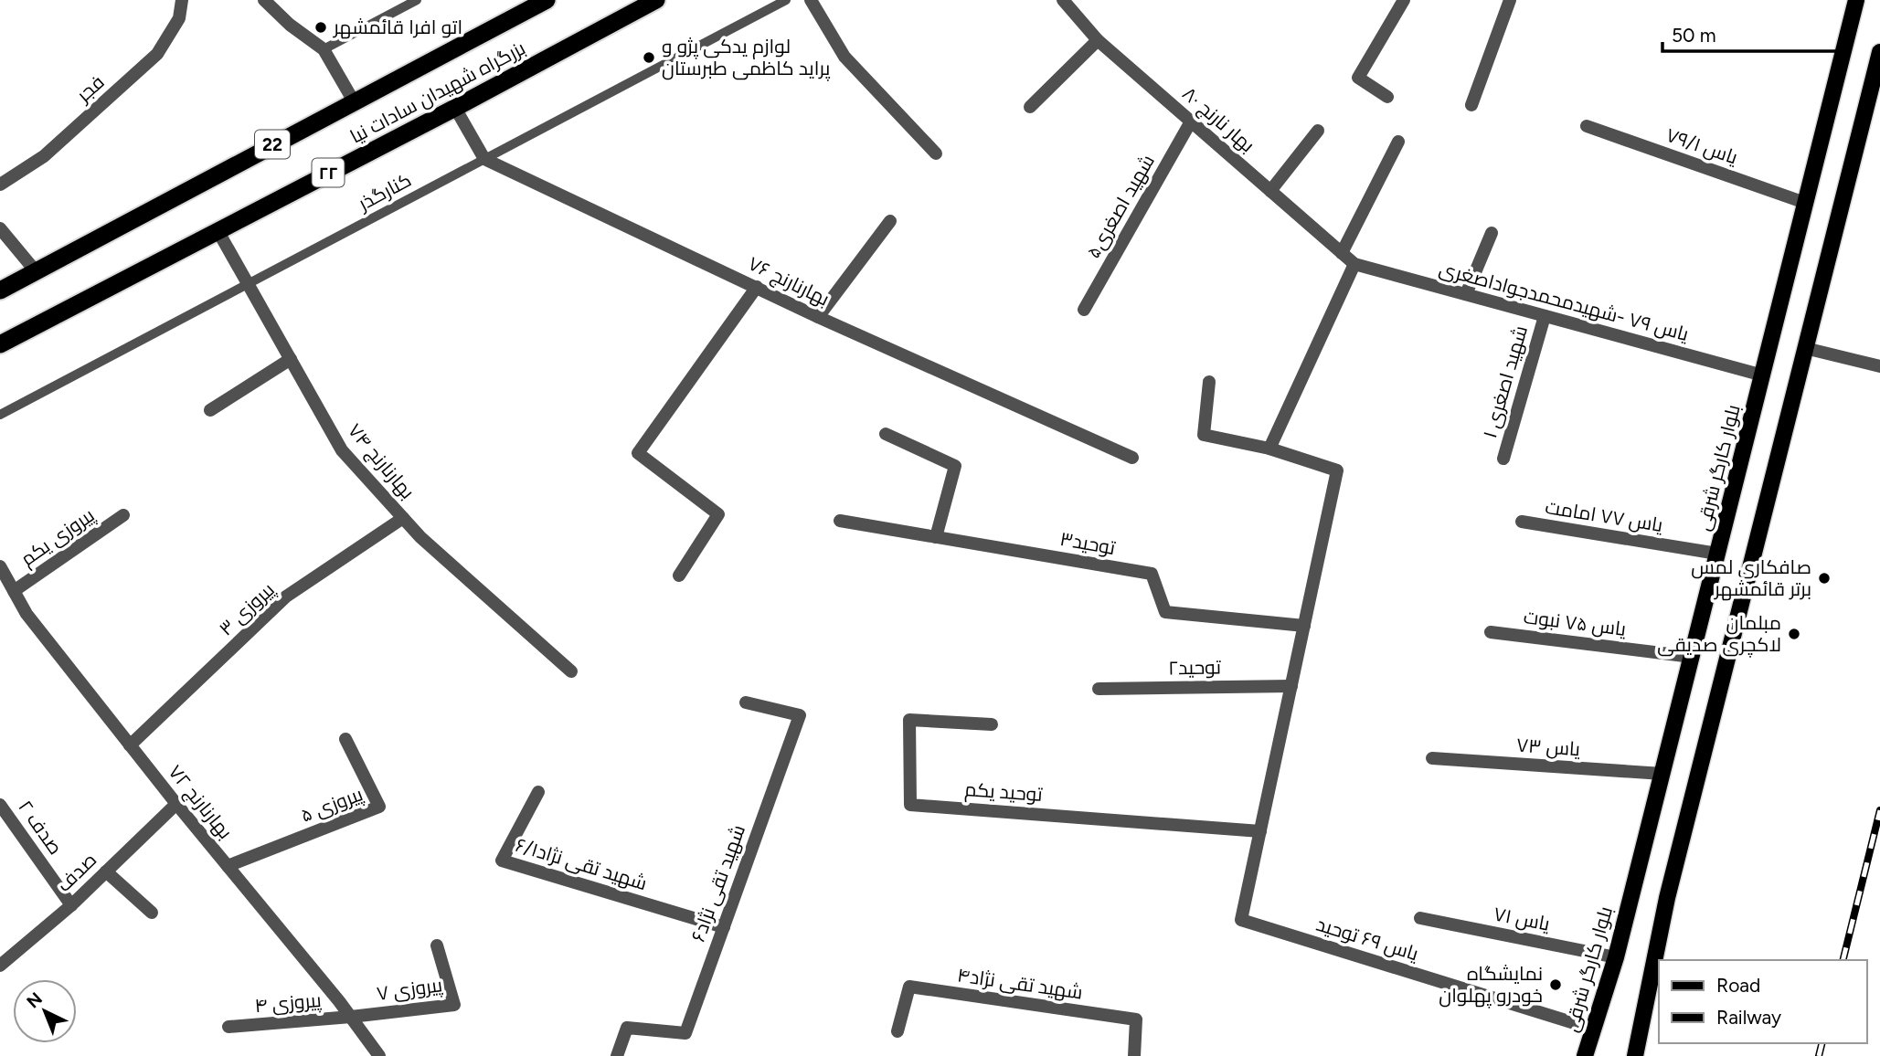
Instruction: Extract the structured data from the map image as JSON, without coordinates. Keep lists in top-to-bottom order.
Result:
{
  "streets": {
    "highway": ["بزرگراه شهیدان سادات نیا", "22", "۲۲"],
    "main road": ["بلوار کارگر شرقی"],
    "street": [
      "فجر",
      "بهار نارنج ۸۰",
      "یاس ۷۹/۱",
      "شهید اصغری۵",
      "بهارنارنج ۷۶",
      "یاس ۷۹ -شهیدمحمدجواداصغری",
      "شهید اصغری ۱",
      "بهارنارنج ۷۴",
      "یاس ۷۷ امامت",
      "پیروزی یکم",
      "توحید۳",
      "پیروزی ۳",
      "یاس ۷۵ نبوت",
      "توحید۲",
      "یاس ۷۳",
      "توحید یکم",
      "بهارنارنج ۷۲",
      "پیروزی ۵",
      "صدف ۲",
      "شهید تقی نژاد۶/۱",
      "صدف",
      "شهید تقی نژاد۶",
      "یاس ۷۱",
      "یاس ۶۹ توحید",
      "شهید تقی نژاد۴",
      "پیروزی ۷",
      "پیروزی ۴"
    ],
    "lane": ["کنارگذر"]
  },
  "crossings": [
    ["بزرگراه شهیدان سادات نیا", "بهارنارنج ۷۴"],
    ["بهار نارنج ۸۰", "شهید اصغری۵"],
    ["بهار نارنج ۸۰", "یاس ۷۹ -شهیدمحمدجواداصغری"],
    ["یاس ۷۹/۱", "بلوار کارگر شرقی"],
    ["کنارگذر", "بهارنارنج ۷۶"],
    ["کنارگذر", "بهارنارنج ۷۴"],
    ["یاس ۷۹ -شهیدمحمدجواداصغری", "شهید اصغری ۱"],
    ["یاس ۷۹ -شهیدمحمدجواداصغری", "بلوار کارگر شرقی"],
    ["بهارنارنج ۷۴", "پیروزی ۳"],
    ["بلوار کارگر شرقی", "یاس ۷۷ امامت"],
    ["بلوار کارگر شرقی", "یاس ۷۵ نبوت"],
    ["بلوار کارگر شرقی", "یاس ۷۳"],
    ["بلوار کارگر شرقی", "یاس ۷۱"],
    ["بلوار کارگر شرقی", "یاس ۶۹ توحید"],
    ["پیروزی یکم", "بهارنارنج ۷۲"],
    ["پیروزی ۳", "بهارنارنج ۷۲"],
    ["توحید یکم", "یاس ۶۹ توحید"],
    ["بهارنارنج ۷۲", "پیروزی ۵"],
    ["بهارنارنج ۷۲", "صدف"],
    ["بهارنارنج ۷۲", "پیروزی ۷"],
    ["بهارنارنج ۷۲", "پیروزی ۴"],
    ["صدف ۲", "صدف"],
    ["شهید تقی نژاد۶/۱", "شهید تقی نژاد۶"],
    ["پیروزی ۷", "پیروزی ۴"]
  ],
  "places": [
    "اتو افرا قائمشهر",
    "لوازم یدکی پژو و پراید کاظمی طبرستان",
    "صافکاری لمس برتر قائمشهر",
    "مبلمان لاکچری صدیقی",
    "نمایشگاه خودرو پهلوان"
  ],
  "legend": ["Road", "Railway"],
  "scale_bar": "50 m",
  "north": "top left"
}
